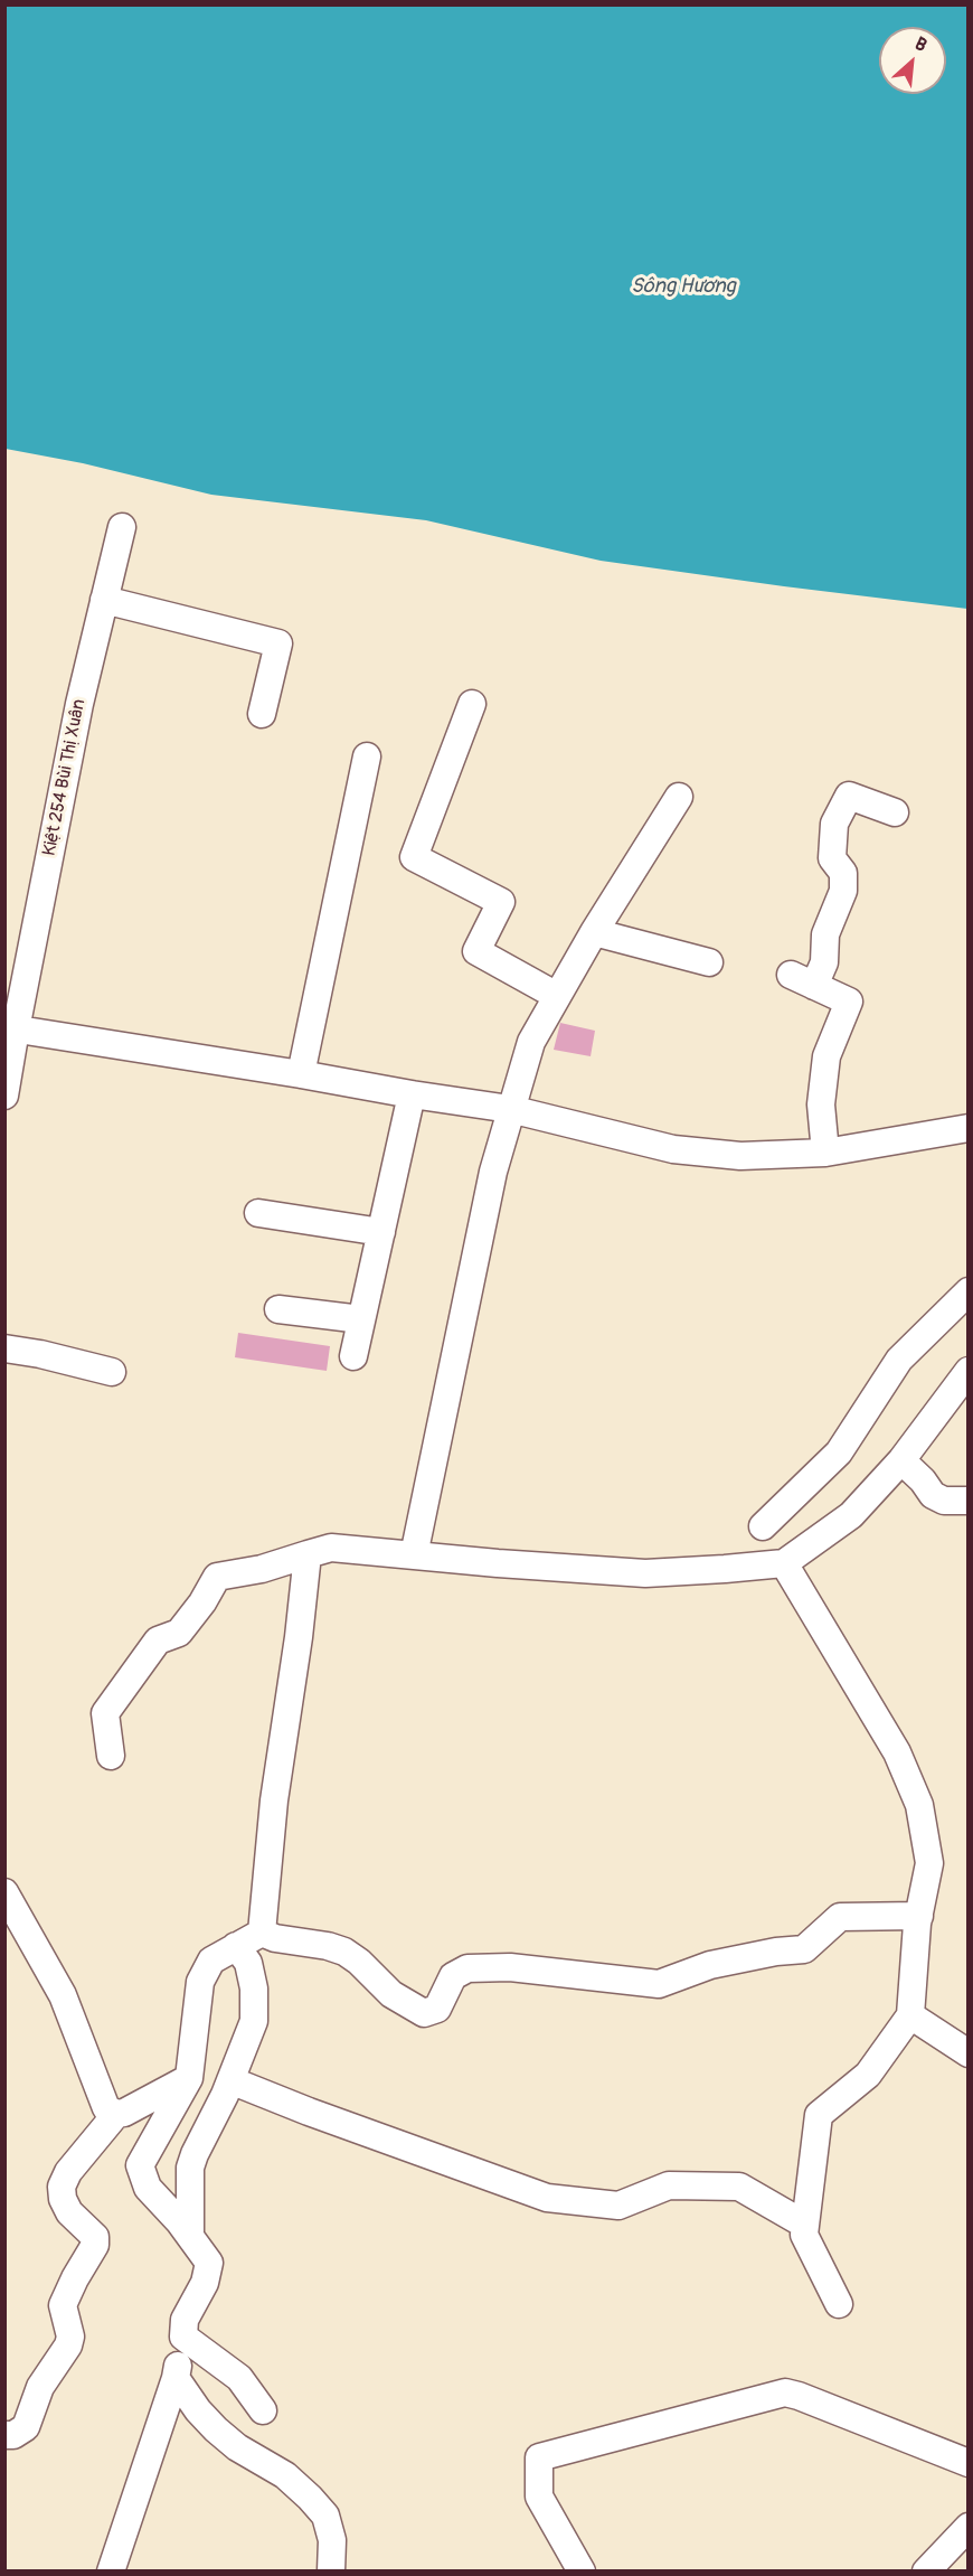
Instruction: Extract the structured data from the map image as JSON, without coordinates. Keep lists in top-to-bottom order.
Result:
{
  "streets": {
    "street": ["Kiệt 254 Bùi Thị Xuân"]
  },
  "water": ["Sông Hương"],
  "north": "top right"
}
